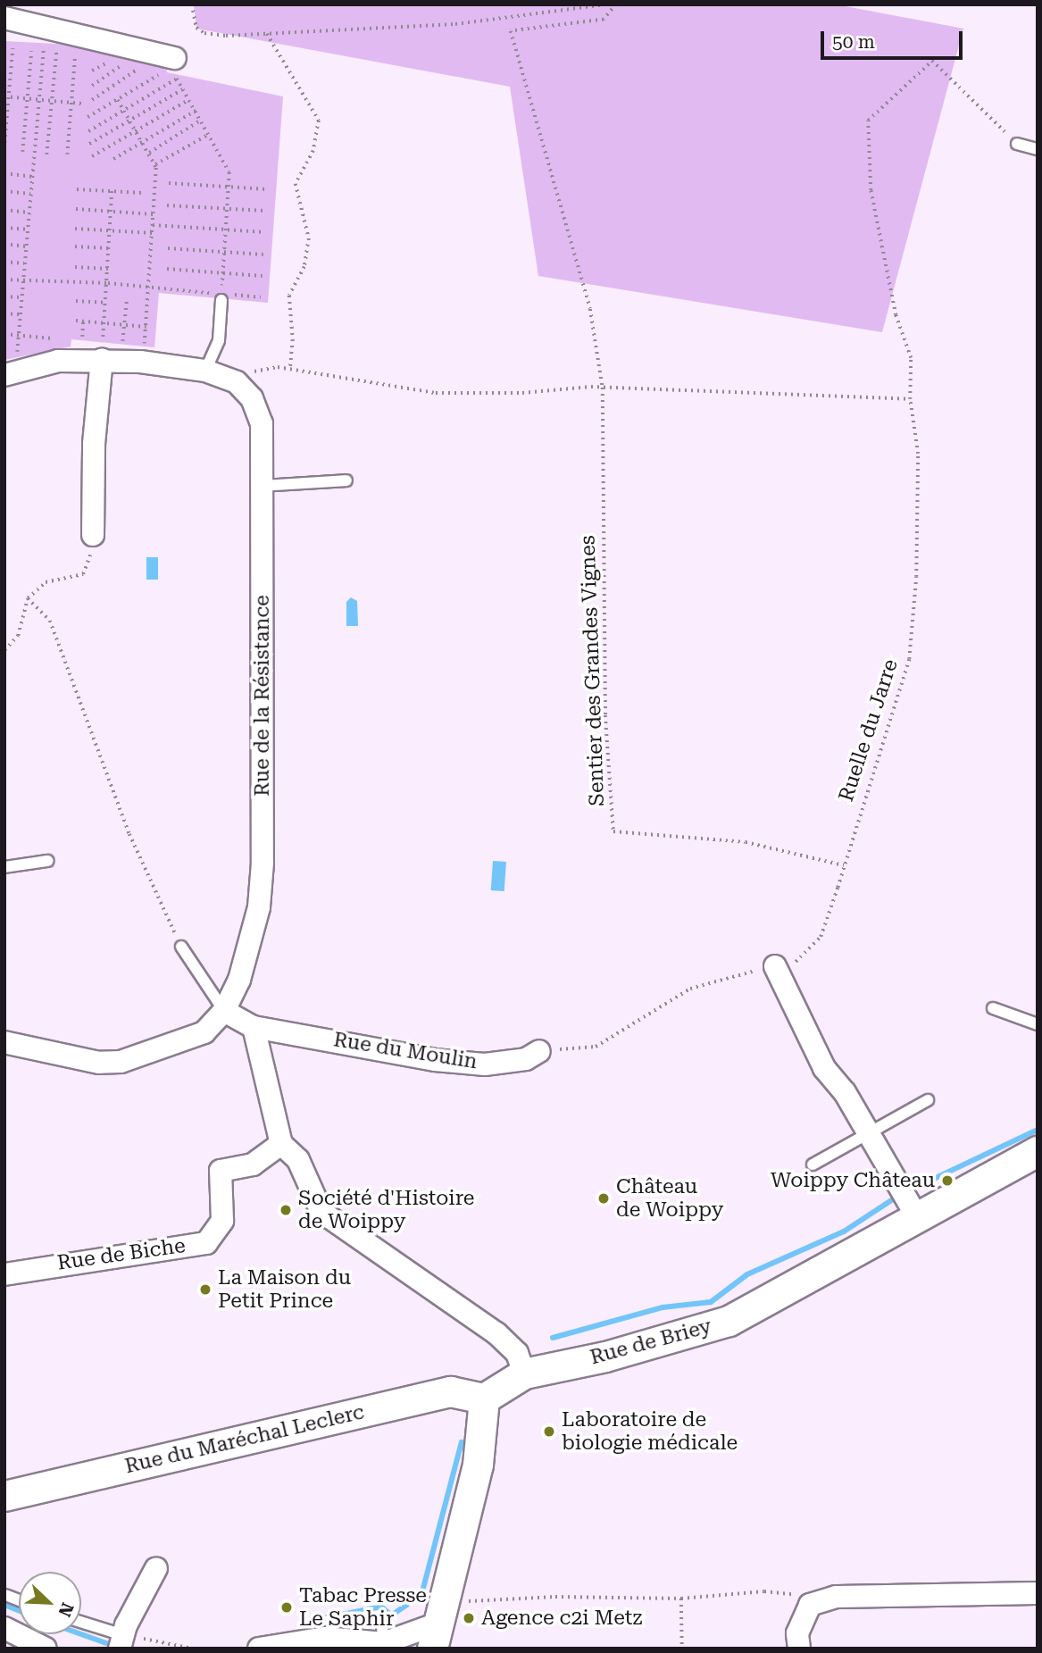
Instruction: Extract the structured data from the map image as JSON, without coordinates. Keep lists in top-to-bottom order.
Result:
{
  "streets": {
    "street": [
      "Rue de la Résistance",
      "Rue du Moulin",
      "Rue de Biche",
      "Rue de Briey",
      "Rue du Maréchal Leclerc"
    ],
    "path": ["Sentier des Grandes Vignes", "Ruelle du Jarre"]
  },
  "crossings": [
    ["Sentier des Grandes Vignes", "Ruelle du Jarre"],
    ["Rue de la Résistance", "Rue du Moulin"],
    ["Rue de Briey", "Rue du Maréchal Leclerc"]
  ],
  "places": [
    "Woippy Château",
    "Château de Woippy",
    "Société d'Histoire de Woippy",
    "La Maison du Petit Prince",
    "Laboratoire de biologie médicale",
    "Tabac Presse Le Saphir",
    "Agence c2i Metz"
  ],
  "scale_bar": "50 m",
  "north": "bottom right"
}
